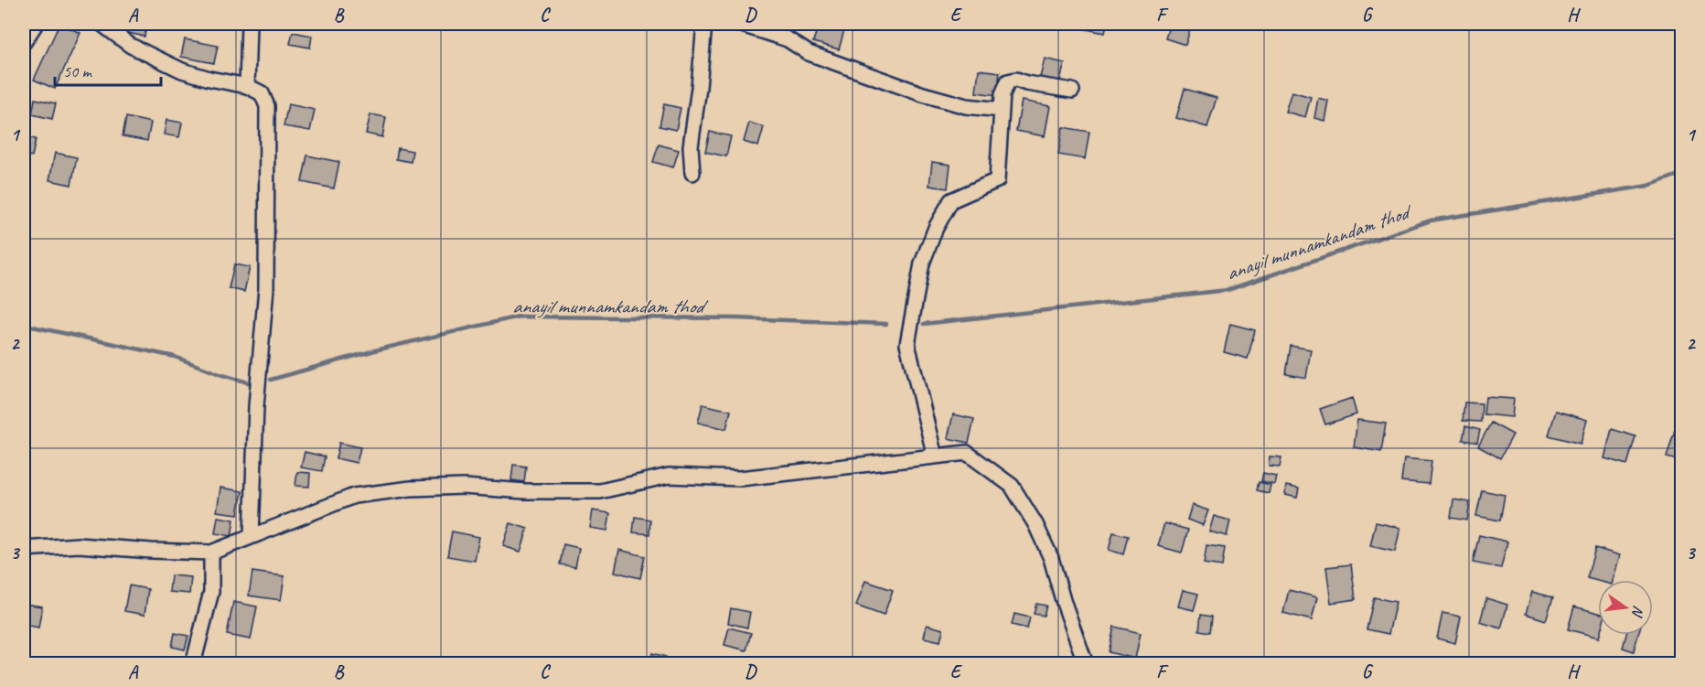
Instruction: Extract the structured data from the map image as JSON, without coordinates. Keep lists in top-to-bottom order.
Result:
{
  "water": ["anayil munnamkandam thod"],
  "scale_bar": "50 m",
  "north": "right",
  "grid": {
    "columns": [
      "A",
      "B",
      "C",
      "D",
      "E",
      "F",
      "G",
      "H"
    ],
    "rows": ["1", "2", "3"]
  }
}
